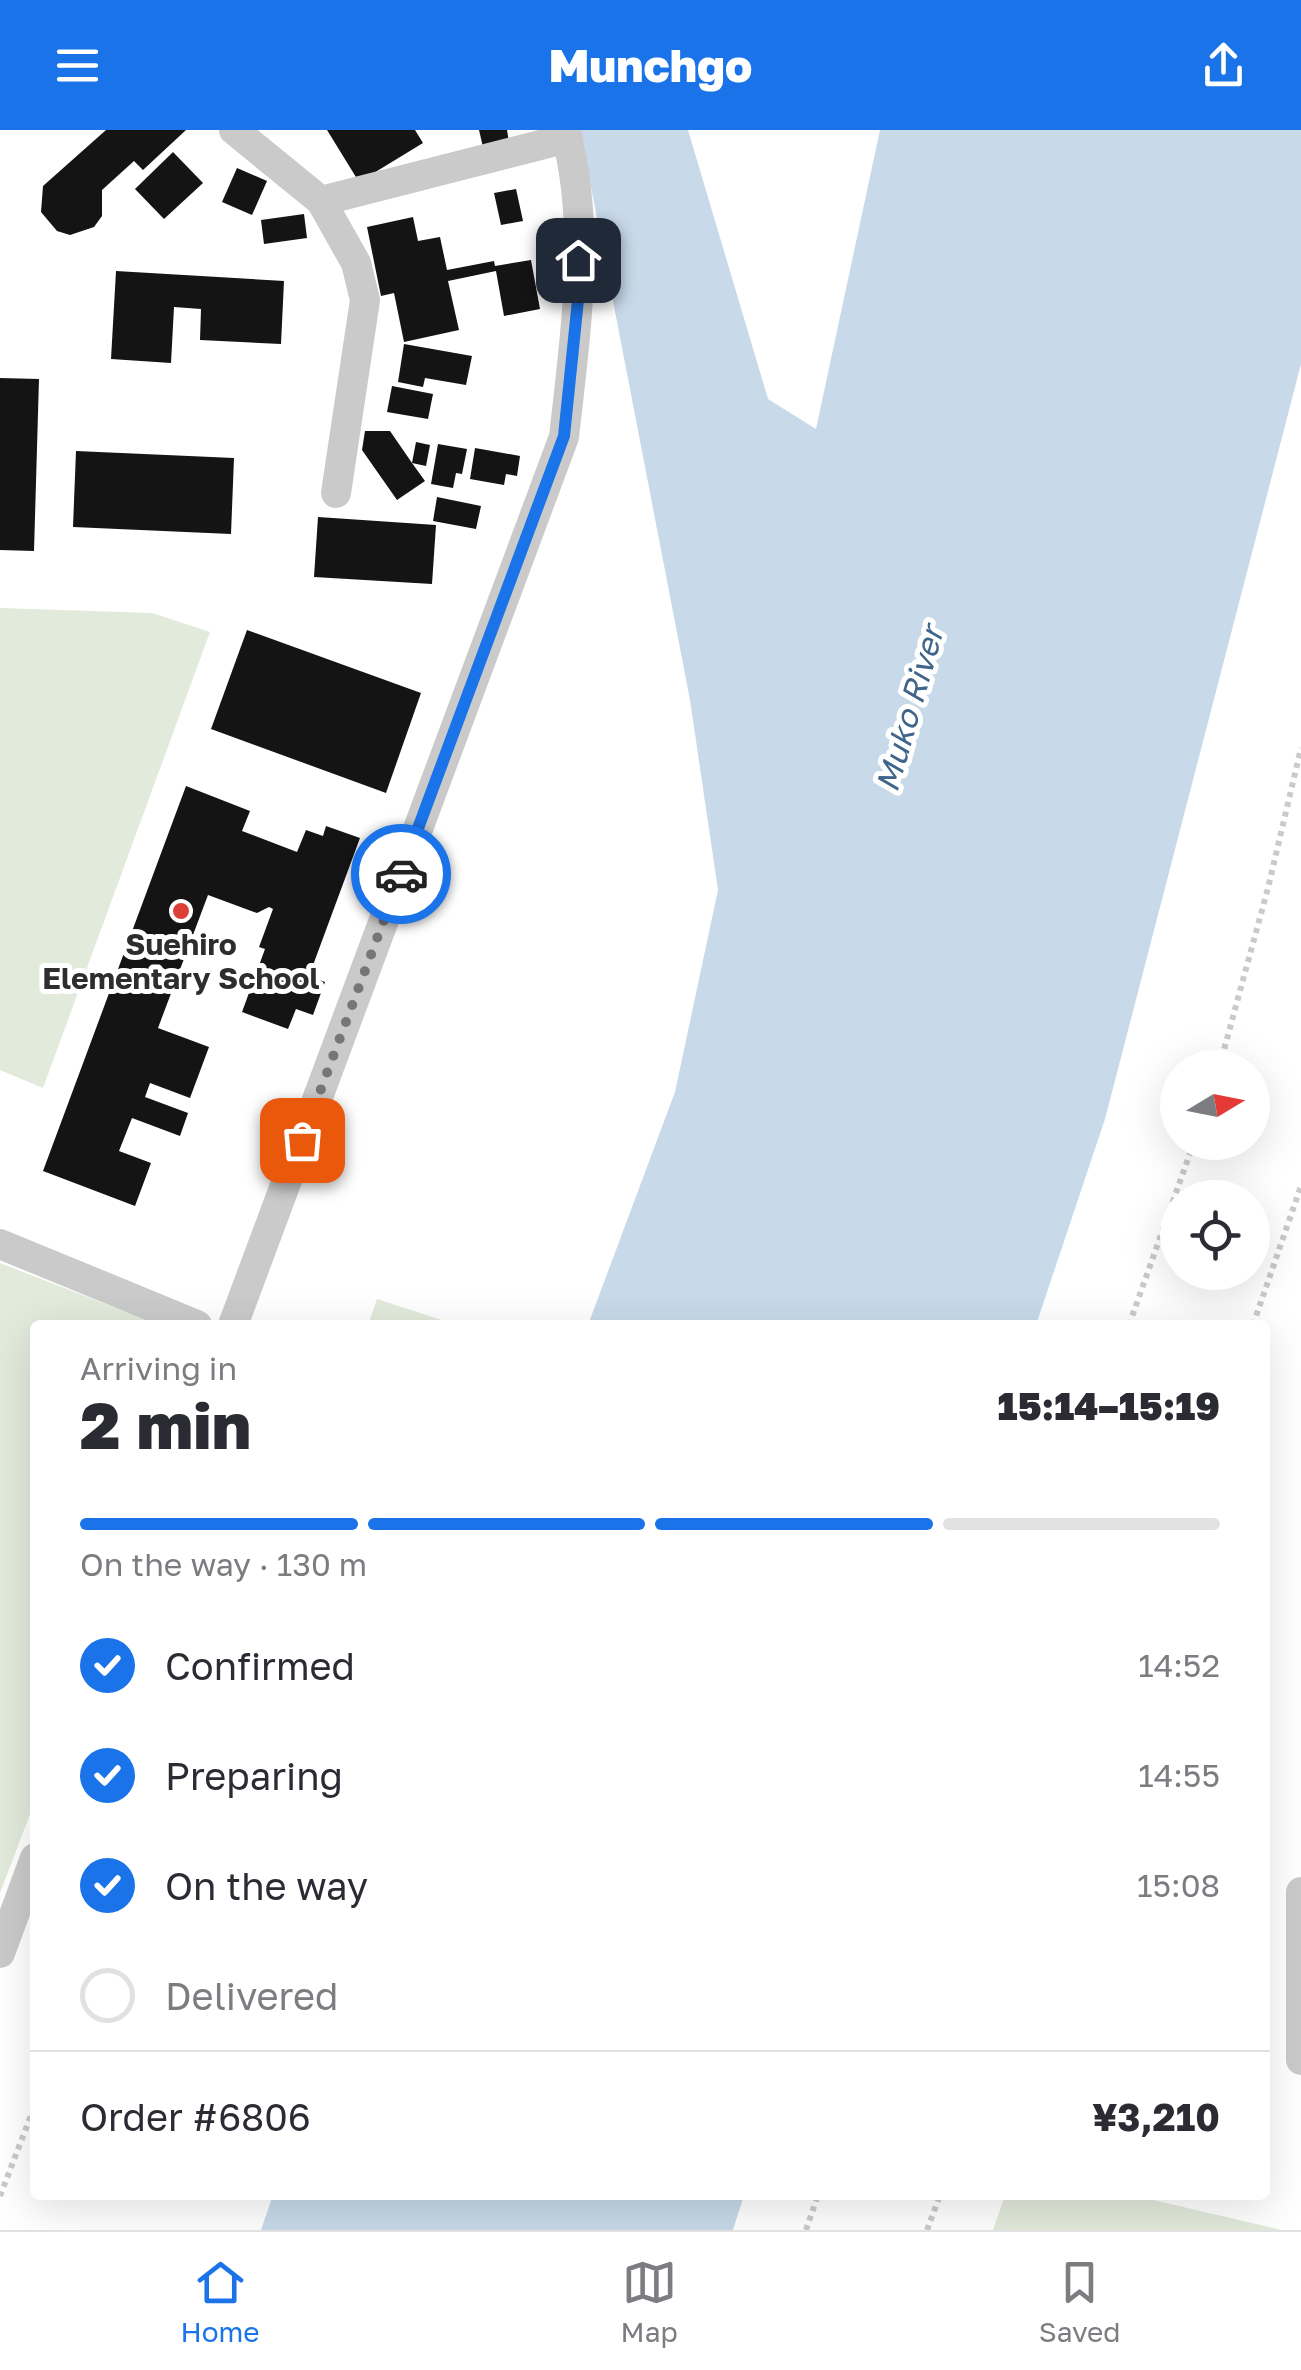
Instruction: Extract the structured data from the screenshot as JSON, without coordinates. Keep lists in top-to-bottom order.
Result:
{
  "water": ["Muko River"],
  "places": ["Suehiro Elementary School"],
  "north": "right",
  "page": {
    "header": "Munchgo",
    "heading": ["2 min", "Arriving in", "15:14–15:19"],
    "panel": ["Order #6806", "¥3,210"],
    "bar": "On the way · 130 m",
    "list": [
      ["Confirmed", "14:52"],
      ["Preparing", "14:55"],
      ["On the way", "15:08"],
      "Delivered"
    ],
    "tabs": ["Home", "Map", "Saved"]
  }
}
